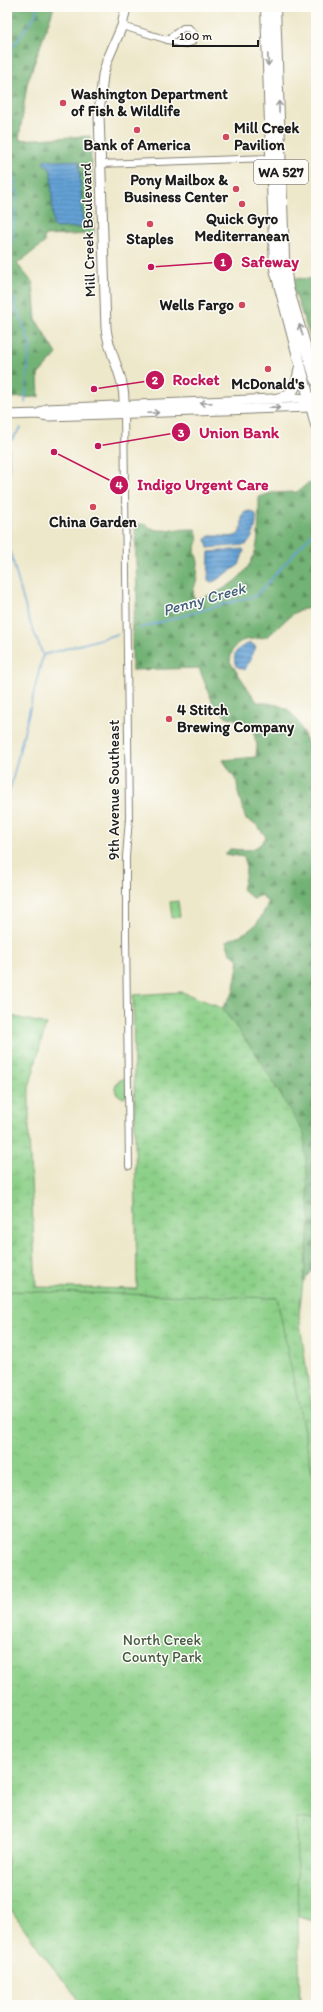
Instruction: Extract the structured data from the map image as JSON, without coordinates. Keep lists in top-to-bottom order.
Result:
{
  "streets": {
    "main road": ["WA 527", "Mill Creek Boulevard"],
    "street": ["9th Avenue Southeast"]
  },
  "crossings": [
    ["Mill Creek Boulevard", "9th Avenue Southeast"]
  ],
  "water": ["Penny Creek"],
  "parks": ["North Creek County Park"],
  "places": [
    "Washington Department of Fish & Wildlife",
    "Bank of America",
    "Mill Creek Pavilion",
    "Pony Mailbox & Business Center",
    "Quick Gyro Mediterranean",
    "Staples",
    "Safeway",
    "Wells Fargo",
    "McDonald's",
    "Rocket",
    "Union Bank",
    "Indigo Urgent Care",
    "China Garden",
    "4 Stitch Brewing Company"
  ],
  "scale_bar": "100 m"
}
